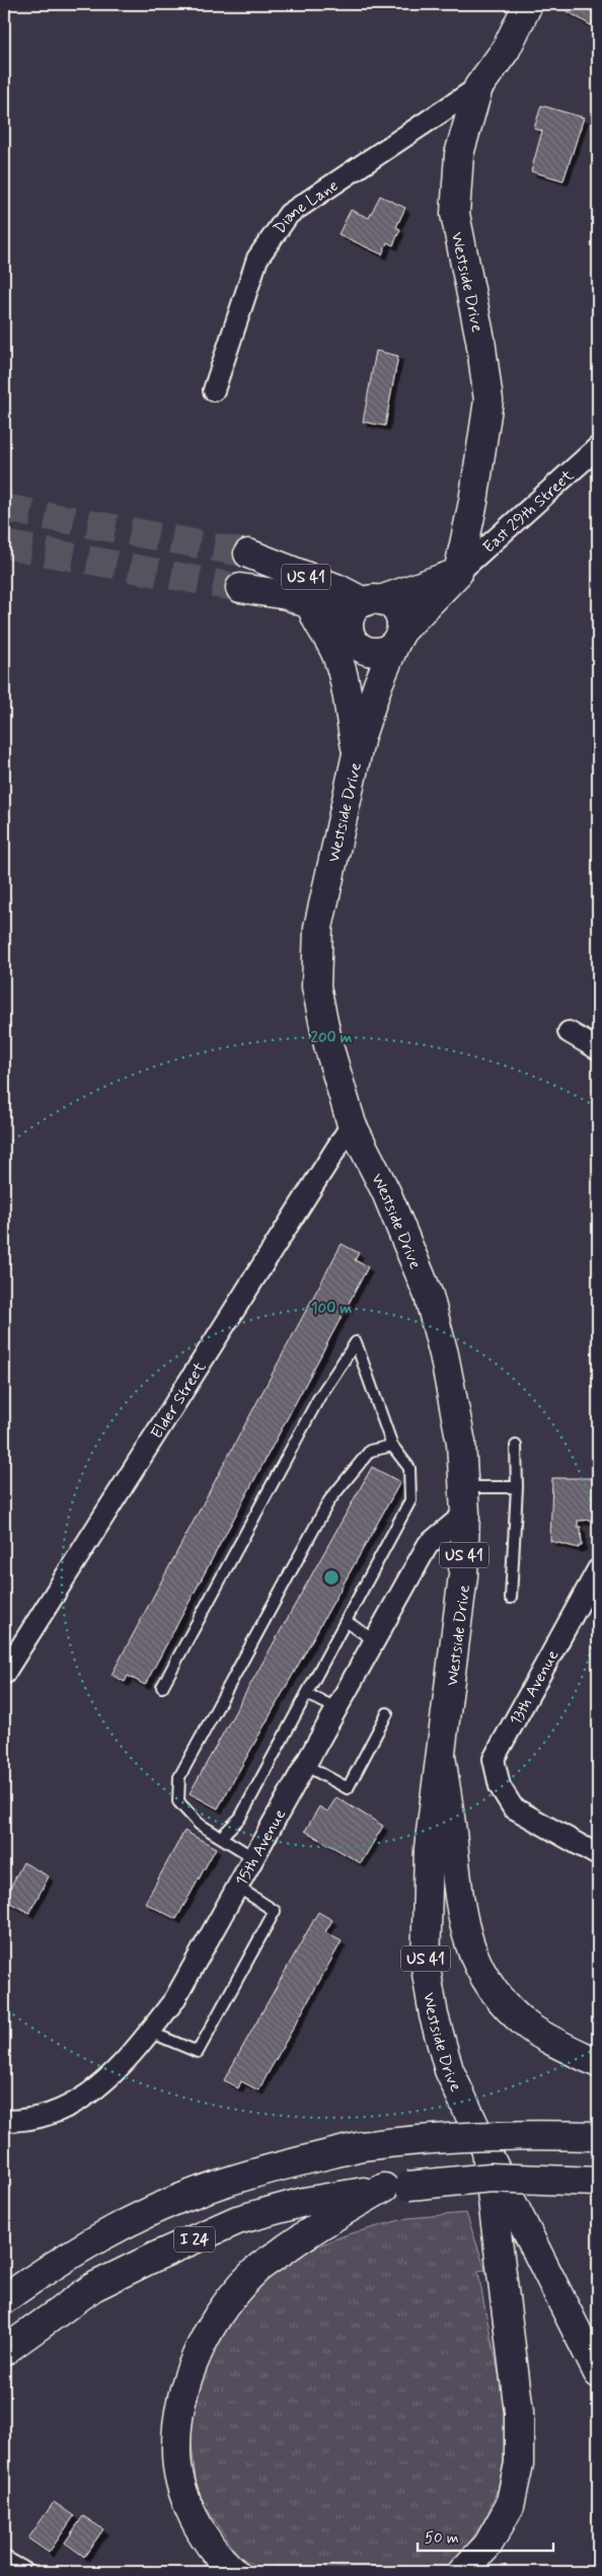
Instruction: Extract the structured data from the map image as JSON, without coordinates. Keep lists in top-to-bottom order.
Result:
{
  "streets": {
    "main road": [
      "Westside Drive",
      "East 29th Street",
      "US 41",
      "I 24"
    ],
    "street": [
      "Diane Lane",
      "Elder Street",
      "13th Avenue",
      "15th Avenue"
    ]
  },
  "crossings": [
    ["Diane Lane", "Westside Drive"],
    ["Westside Drive", "East 29th Street"],
    ["Westside Drive", "US 41"],
    ["Westside Drive", "Elder Street"],
    ["Westside Drive", "15th Avenue"],
    ["East 29th Street", "US 41"]
  ],
  "scale_bar": "50 m",
  "rings": ["200 m", "100 m"]
}
